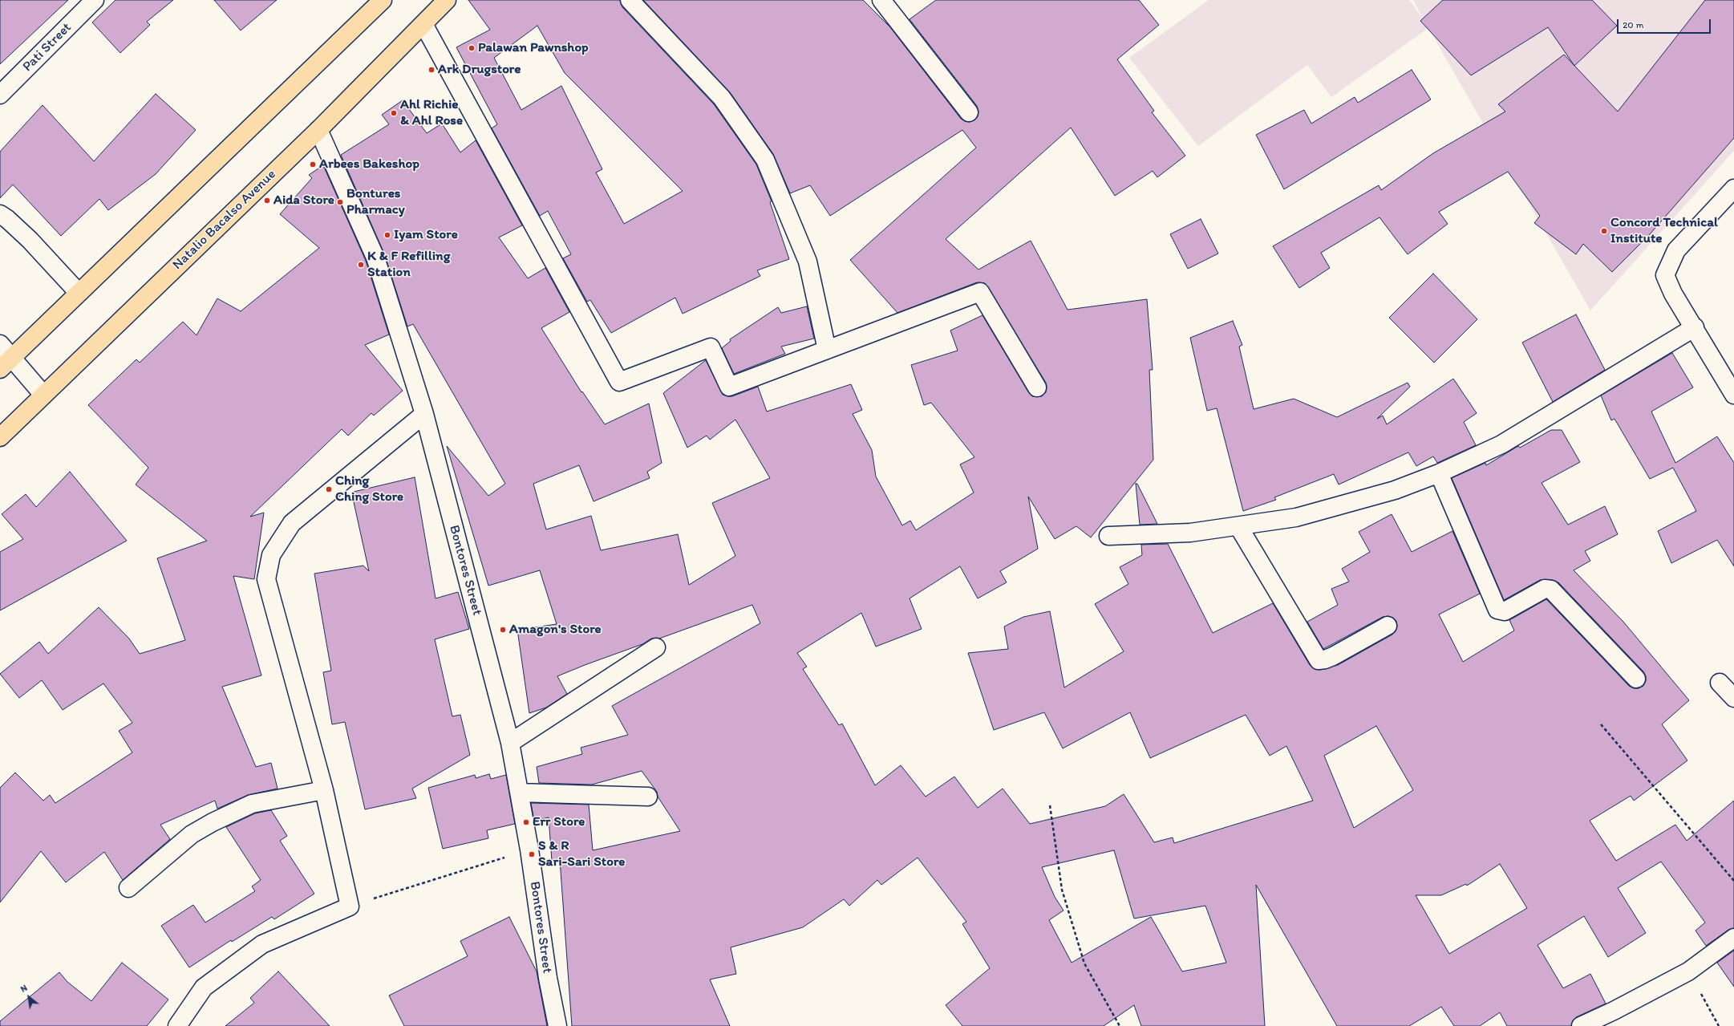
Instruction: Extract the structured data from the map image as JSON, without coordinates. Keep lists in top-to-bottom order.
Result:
{
  "streets": {
    "main road": ["Natalio Bacalso Avenue"],
    "street": ["Pati Street", "Bontores Street"]
  },
  "crossings": [
    ["Natalio Bacalso Avenue", "Bontores Street"]
  ],
  "places": [
    "Palawan Pawnshop",
    "Ark Drugstore",
    "Ahl Richie & Ahl Rose",
    "Arbees Bakeshop",
    "Aida Store",
    "Bontures Pharmacy",
    "Concord Technical Institute",
    "Iyam Store",
    "K & F Refilling Station",
    "Ching Ching Store",
    "Amagon's Store",
    "Err Store",
    "S & R Sari-Sari Store"
  ],
  "scale_bar": "20 m",
  "north": "top left"
}
